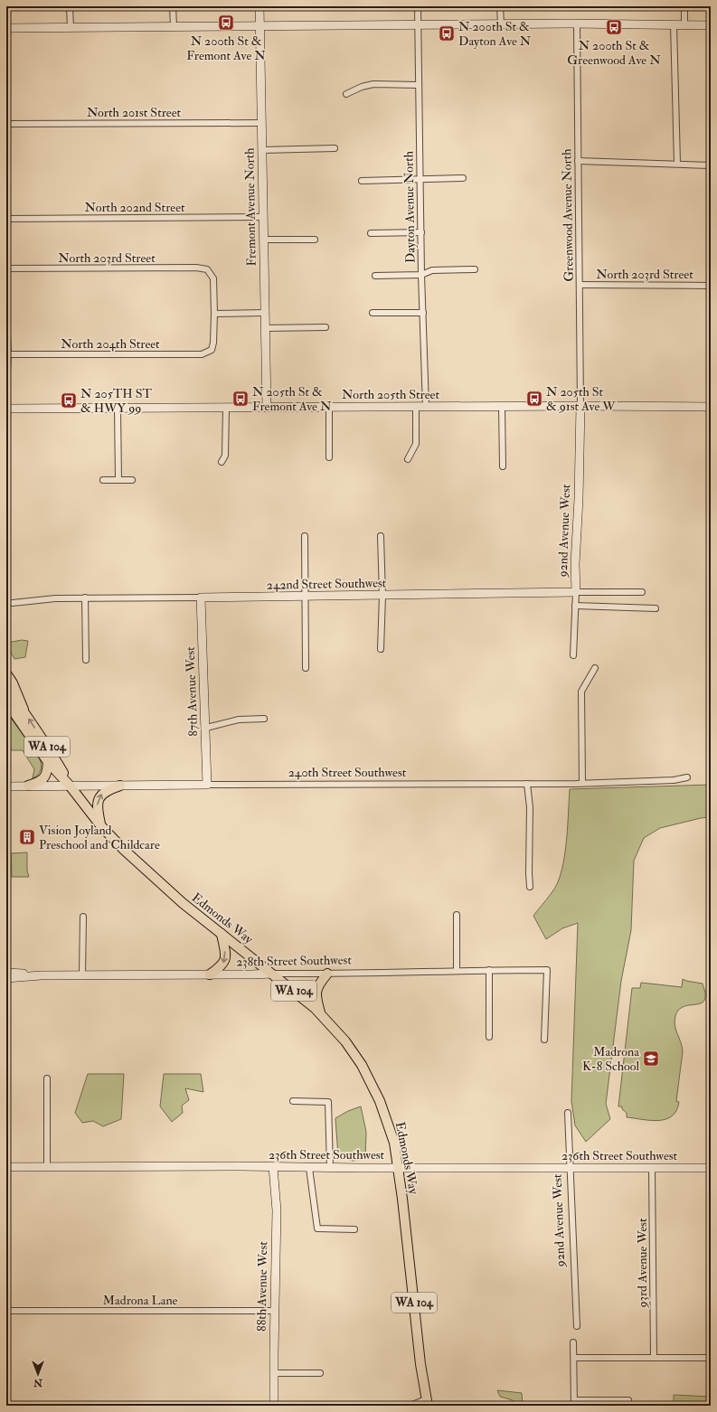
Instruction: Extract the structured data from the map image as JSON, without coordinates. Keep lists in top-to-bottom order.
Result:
{
  "streets": {
    "main road": ["WA 104", "Edmonds Way"],
    "street": [
      "North 201st Street",
      "North 202nd Street",
      "Fremont Avenue North",
      "Dayton Avenue North",
      "Greenwood Avenue North",
      "North 203rd Street",
      "North 204th Street",
      "North 205th Street",
      "92nd Avenue West",
      "242nd Street Southwest",
      "87th Avenue West",
      "240th Street Southwest",
      "238th Street Southwest",
      "236th Street Southwest",
      "93rd Avenue West",
      "88th Avenue West",
      "Madrona Lane"
    ]
  },
  "crossings": [
    ["North 201st Street", "Fremont Avenue North"],
    ["North 202nd Street", "Fremont Avenue North"],
    ["Fremont Avenue North", "North 205th Street"],
    ["Dayton Avenue North", "North 205th Street"],
    ["Greenwood Avenue North", "North 203rd Street"],
    ["Greenwood Avenue North", "North 205th Street"],
    ["Greenwood Avenue North", "92nd Avenue West"],
    ["North 203rd Street", "North 204th Street"],
    ["North 205th Street", "92nd Avenue West"],
    ["92nd Avenue West", "242nd Street Southwest"],
    ["92nd Avenue West", "236th Street Southwest"],
    ["242nd Street Southwest", "87th Avenue West"],
    ["87th Avenue West", "240th Street Southwest"],
    ["240th Street Southwest", "Edmonds Way"],
    ["Edmonds Way", "238th Street Southwest"],
    ["Edmonds Way", "236th Street Southwest"],
    ["236th Street Southwest", "93rd Avenue West"],
    ["236th Street Southwest", "88th Avenue West"],
    ["88th Avenue West", "Madrona Lane"]
  ],
  "places": {
    "bus stop": [
      "N 200th St & Fremont Ave N",
      "N 200th St & Greenwood Ave N",
      "N 200th St & Dayton Ave N",
      "N 205th St & Fremont Ave N",
      "N 205th St & 91st Ave W",
      "N 205TH ST & HWY 99"
    ],
    "building": ["Vision Joyland Preschool and Childcare"],
    "school or university": ["Madrona K-8 School"]
  },
  "north": "bottom"
}
